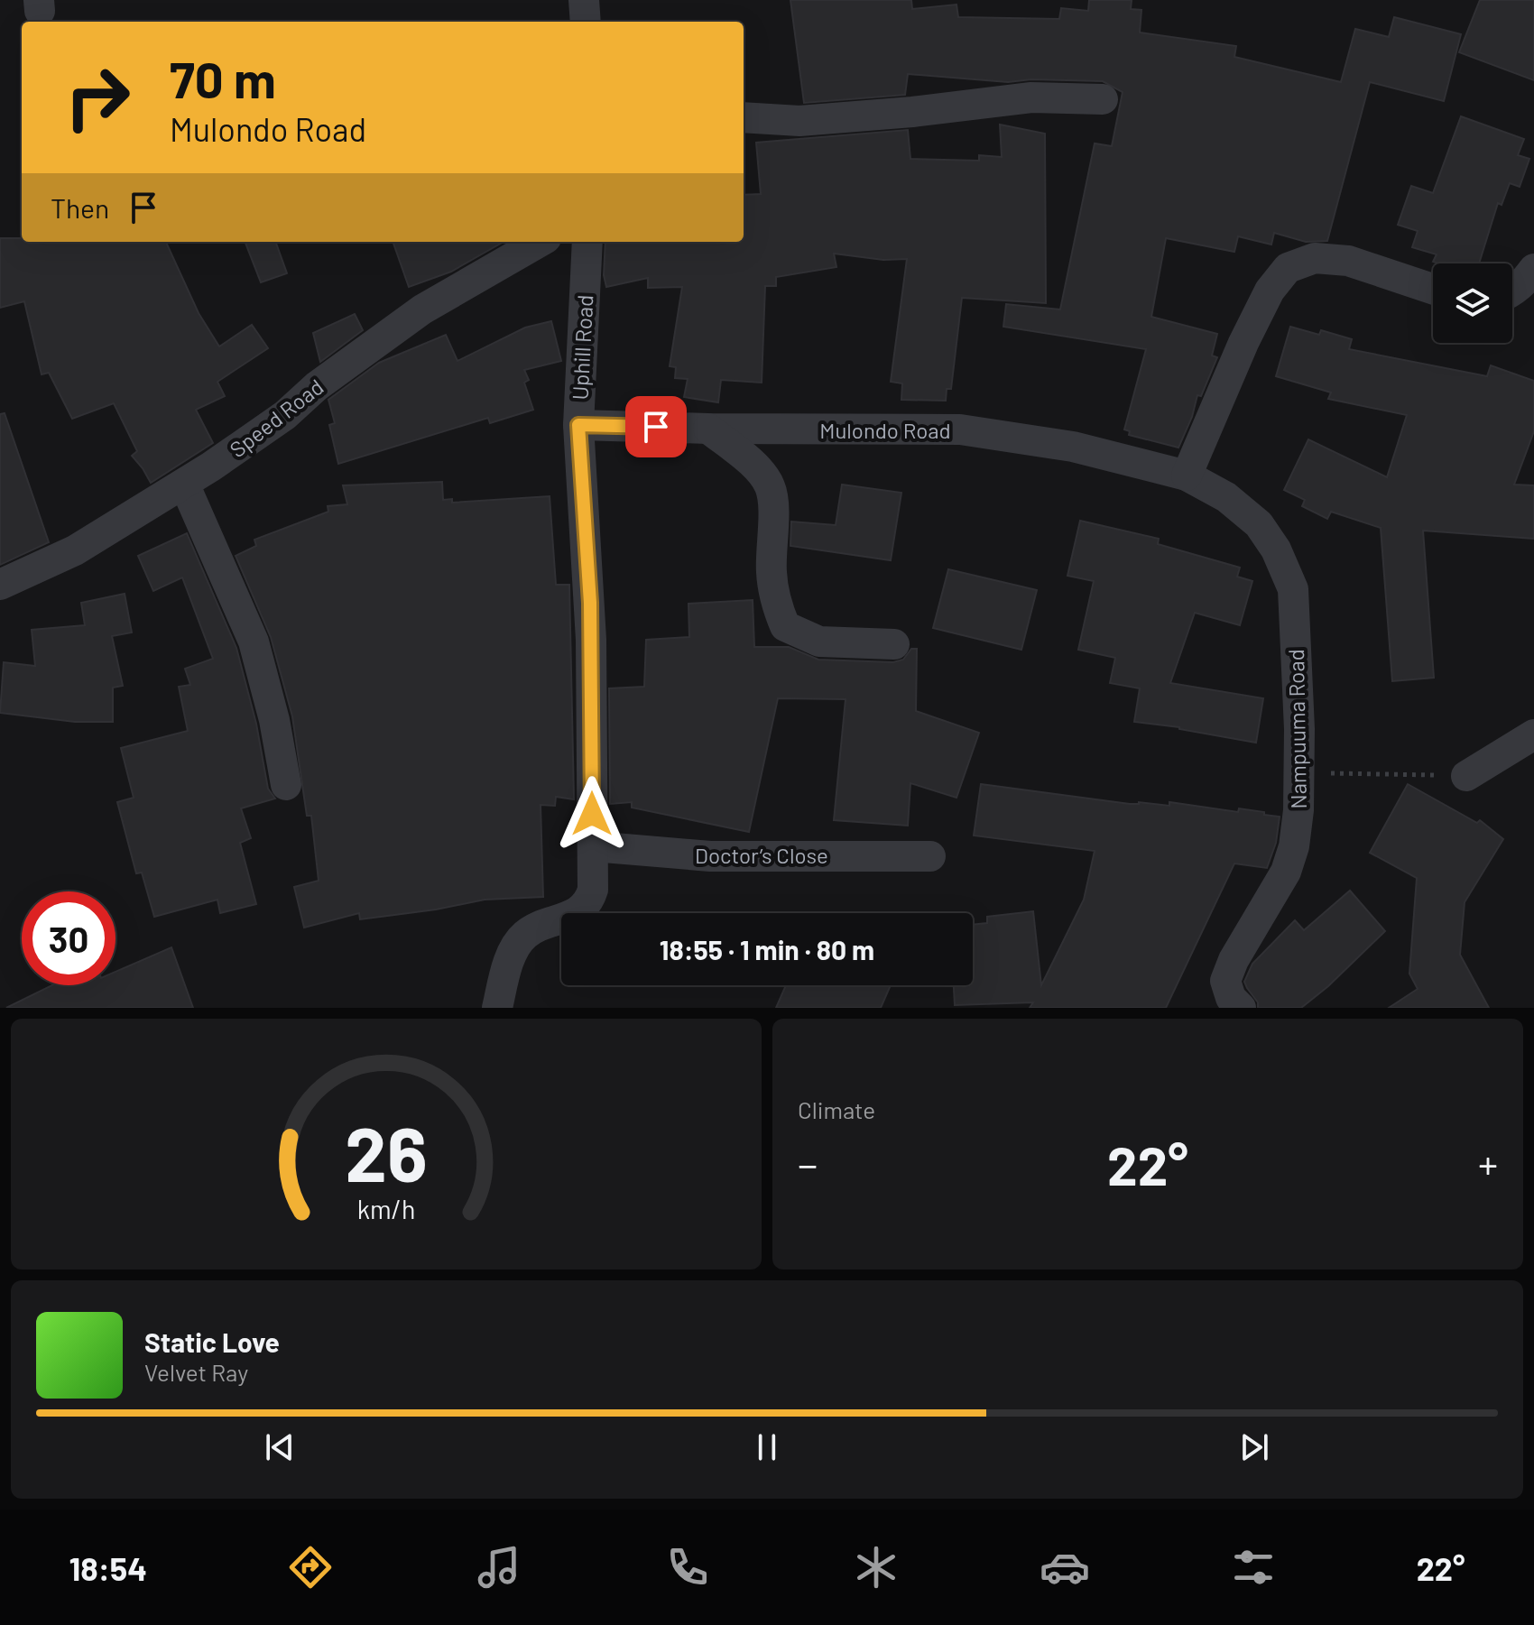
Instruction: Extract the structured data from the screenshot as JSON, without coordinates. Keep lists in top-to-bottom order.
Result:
{
  "streets": {
    "street": [
      "Uphill Road",
      "Speed Road",
      "Mulondo Road",
      "Nampuuma Road",
      "Doctor’s Close"
    ]
  },
  "crossings": [
    ["Uphill Road", "Mulondo Road"],
    ["Uphill Road", "Doctor’s Close"],
    ["Mulondo Road", "Nampuuma Road"]
  ],
  "page": {
    "turn": ["70 m", "Mulondo Road"],
    "then": "Then",
    "limit": "30",
    "trip": "18:55 · 1 min · 80 m",
    "tile": "Climate",
    "heat": ["−", "22°", "+"],
    "song": ["Static Love", "Velvet Ray"],
    "tabs": ["18:54", "22°"],
    "gauge": ["26", "km/h"]
  }
}
